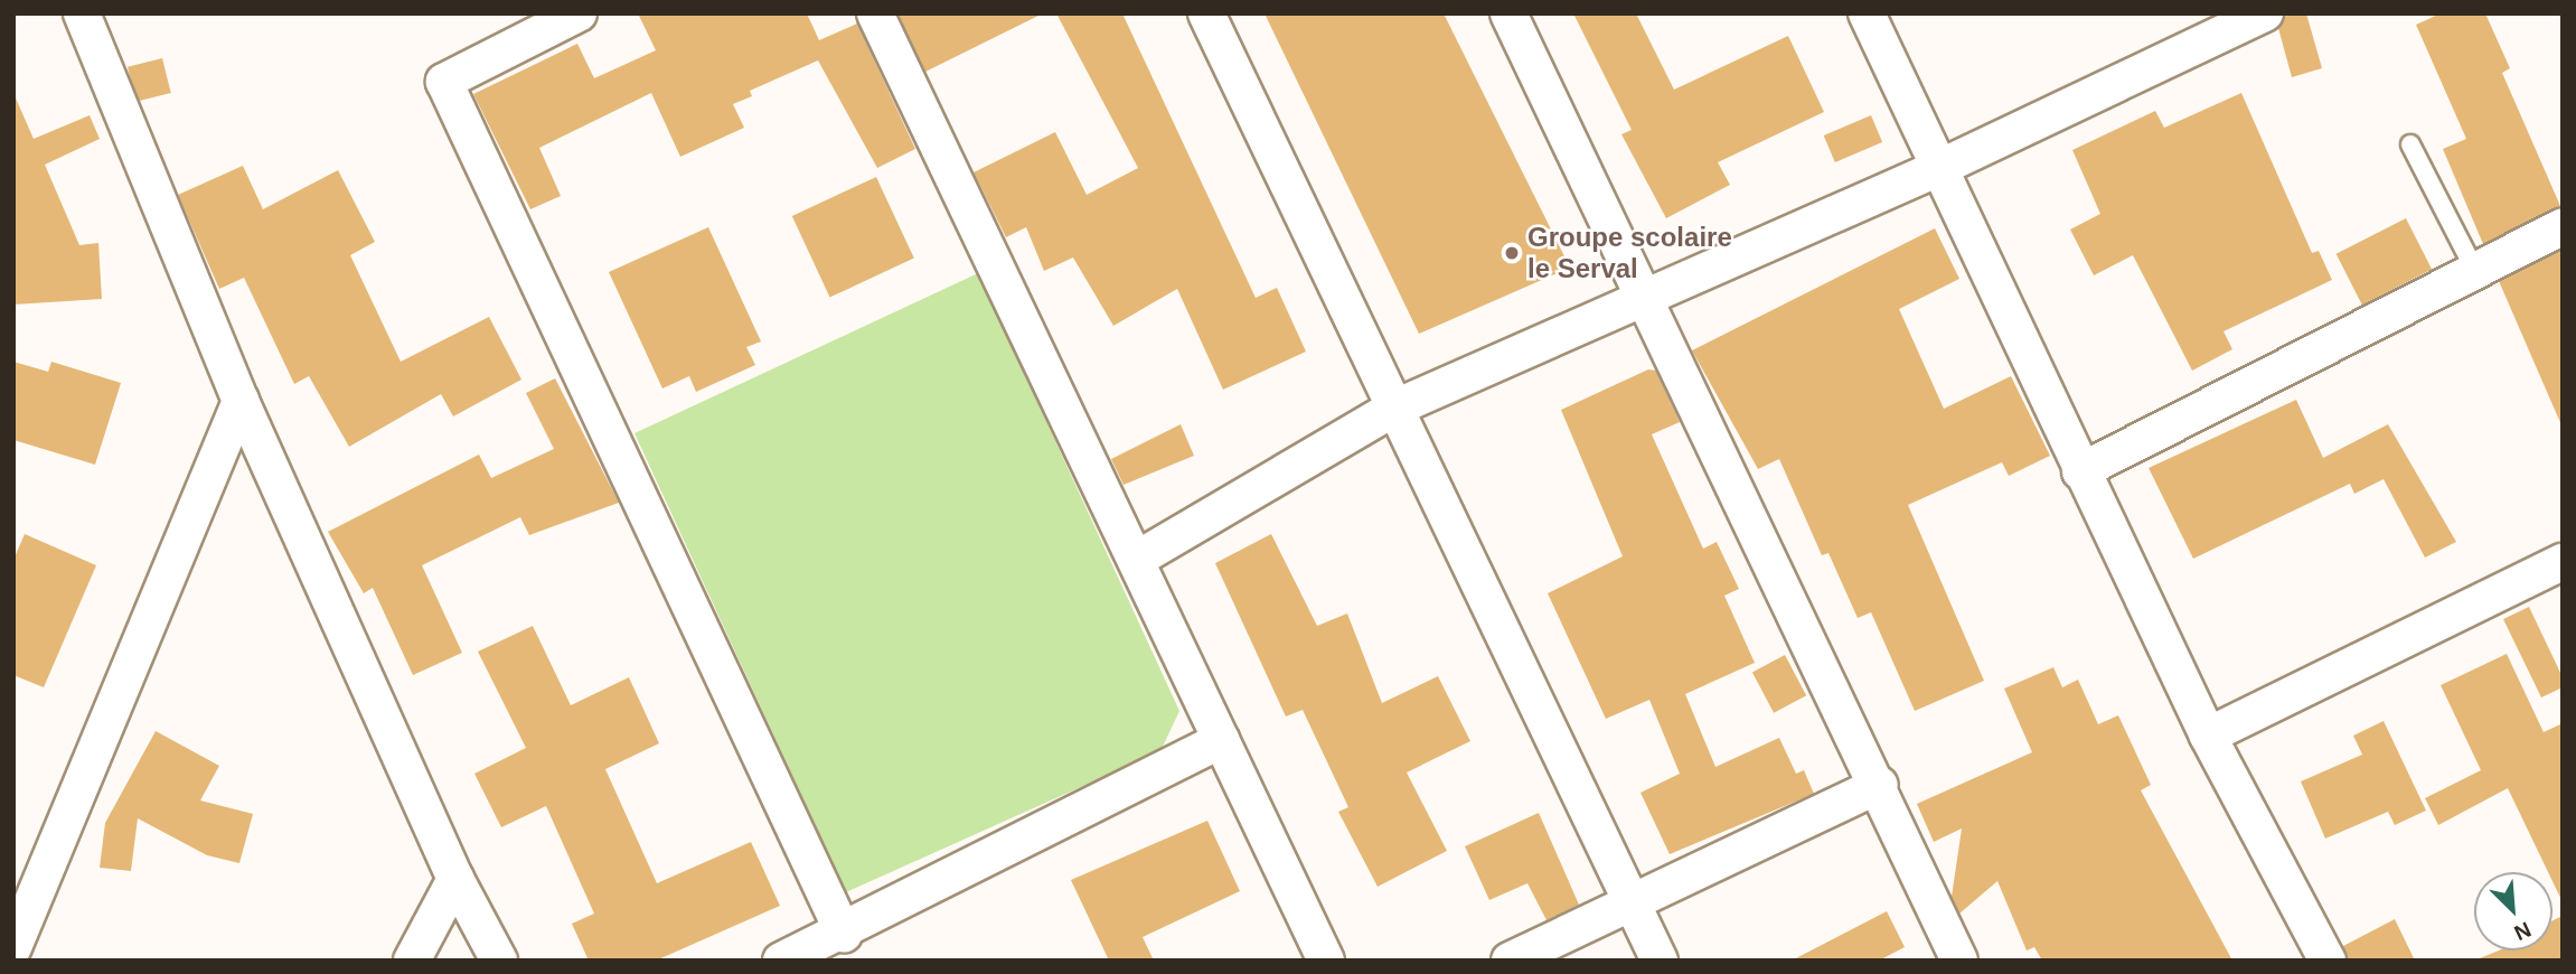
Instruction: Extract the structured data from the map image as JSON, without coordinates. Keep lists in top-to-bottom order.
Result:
{
  "places": ["Groupe scolaire le Serval"],
  "north": "bottom right"
}
